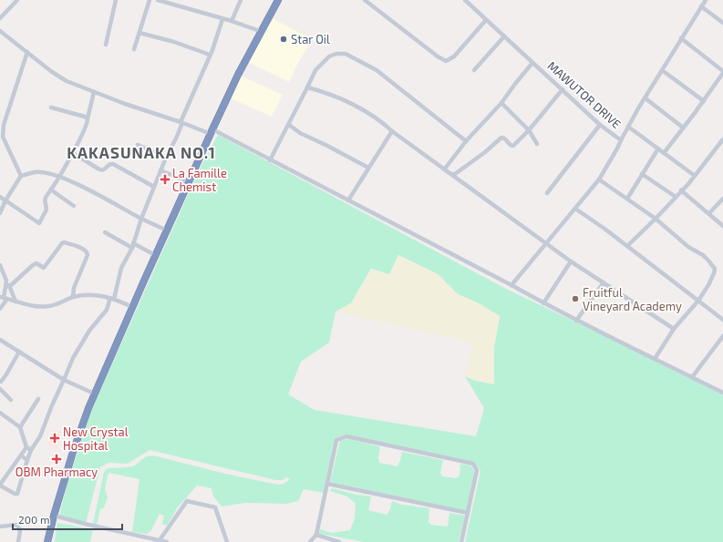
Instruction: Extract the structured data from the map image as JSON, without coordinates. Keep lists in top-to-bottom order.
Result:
{
  "streets": {
    "street": ["MAWUTOR DRIVE"]
  },
  "districts": ["KAKASUNAKA NO.1"],
  "places": {
    "other": ["Star Oil", "Fruitful Vineyard Academy"],
    "health": ["La Famille Chemist", "New Crystal Hospital", "OBM Pharmacy"]
  },
  "scale_bar": "200 m"
}
